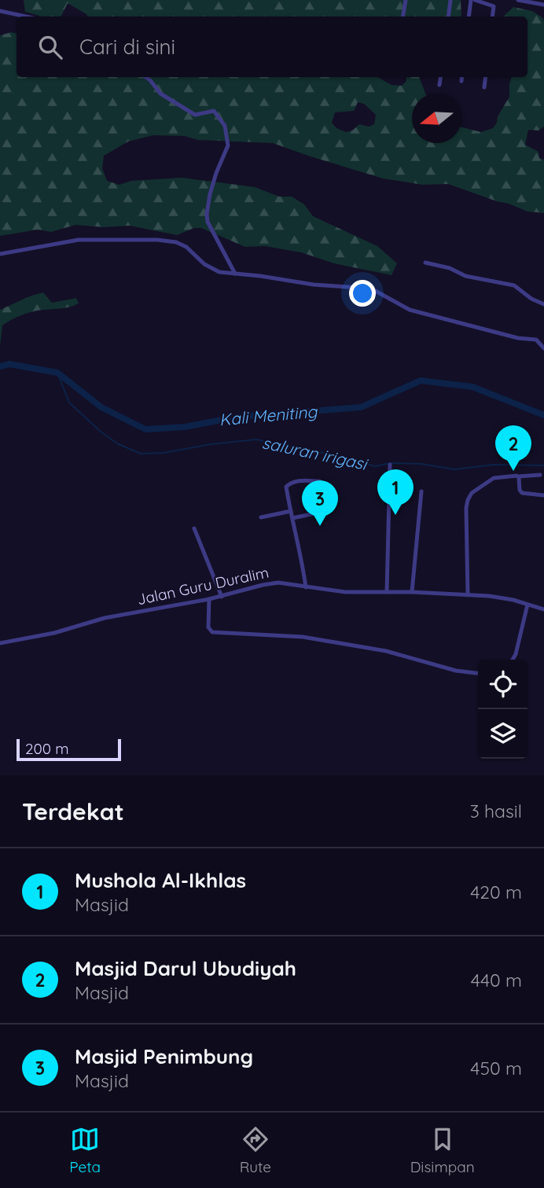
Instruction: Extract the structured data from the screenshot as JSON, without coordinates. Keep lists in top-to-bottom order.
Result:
{
  "streets": {
    "street": ["Jalan Guru Duralim"]
  },
  "water": ["Kali Meniting", "saluran irigasi"],
  "scale_bar": "200 m",
  "north": "left",
  "page": {
    "search": "Cari di sini",
    "pins": ["2", "1", "3"],
    "scale": "200 m",
    "heading": ["Terdekat", "3 hasil"],
    "list": [
      {
        "mark": "1",
        "name": "Mushola Al-Ikhlas",
        "note": "Masjid",
        "value": "420 m"
      },
      {
        "mark": "2",
        "name": "Masjid Darul Ubudiyah",
        "note": "Masjid",
        "value": "440 m"
      },
      {
        "mark": "3",
        "name": "Masjid Penimbung",
        "note": "Masjid",
        "value": "450 m"
      }
    ],
    "nav": ["Peta", "Rute", "Disimpan"]
  }
}
